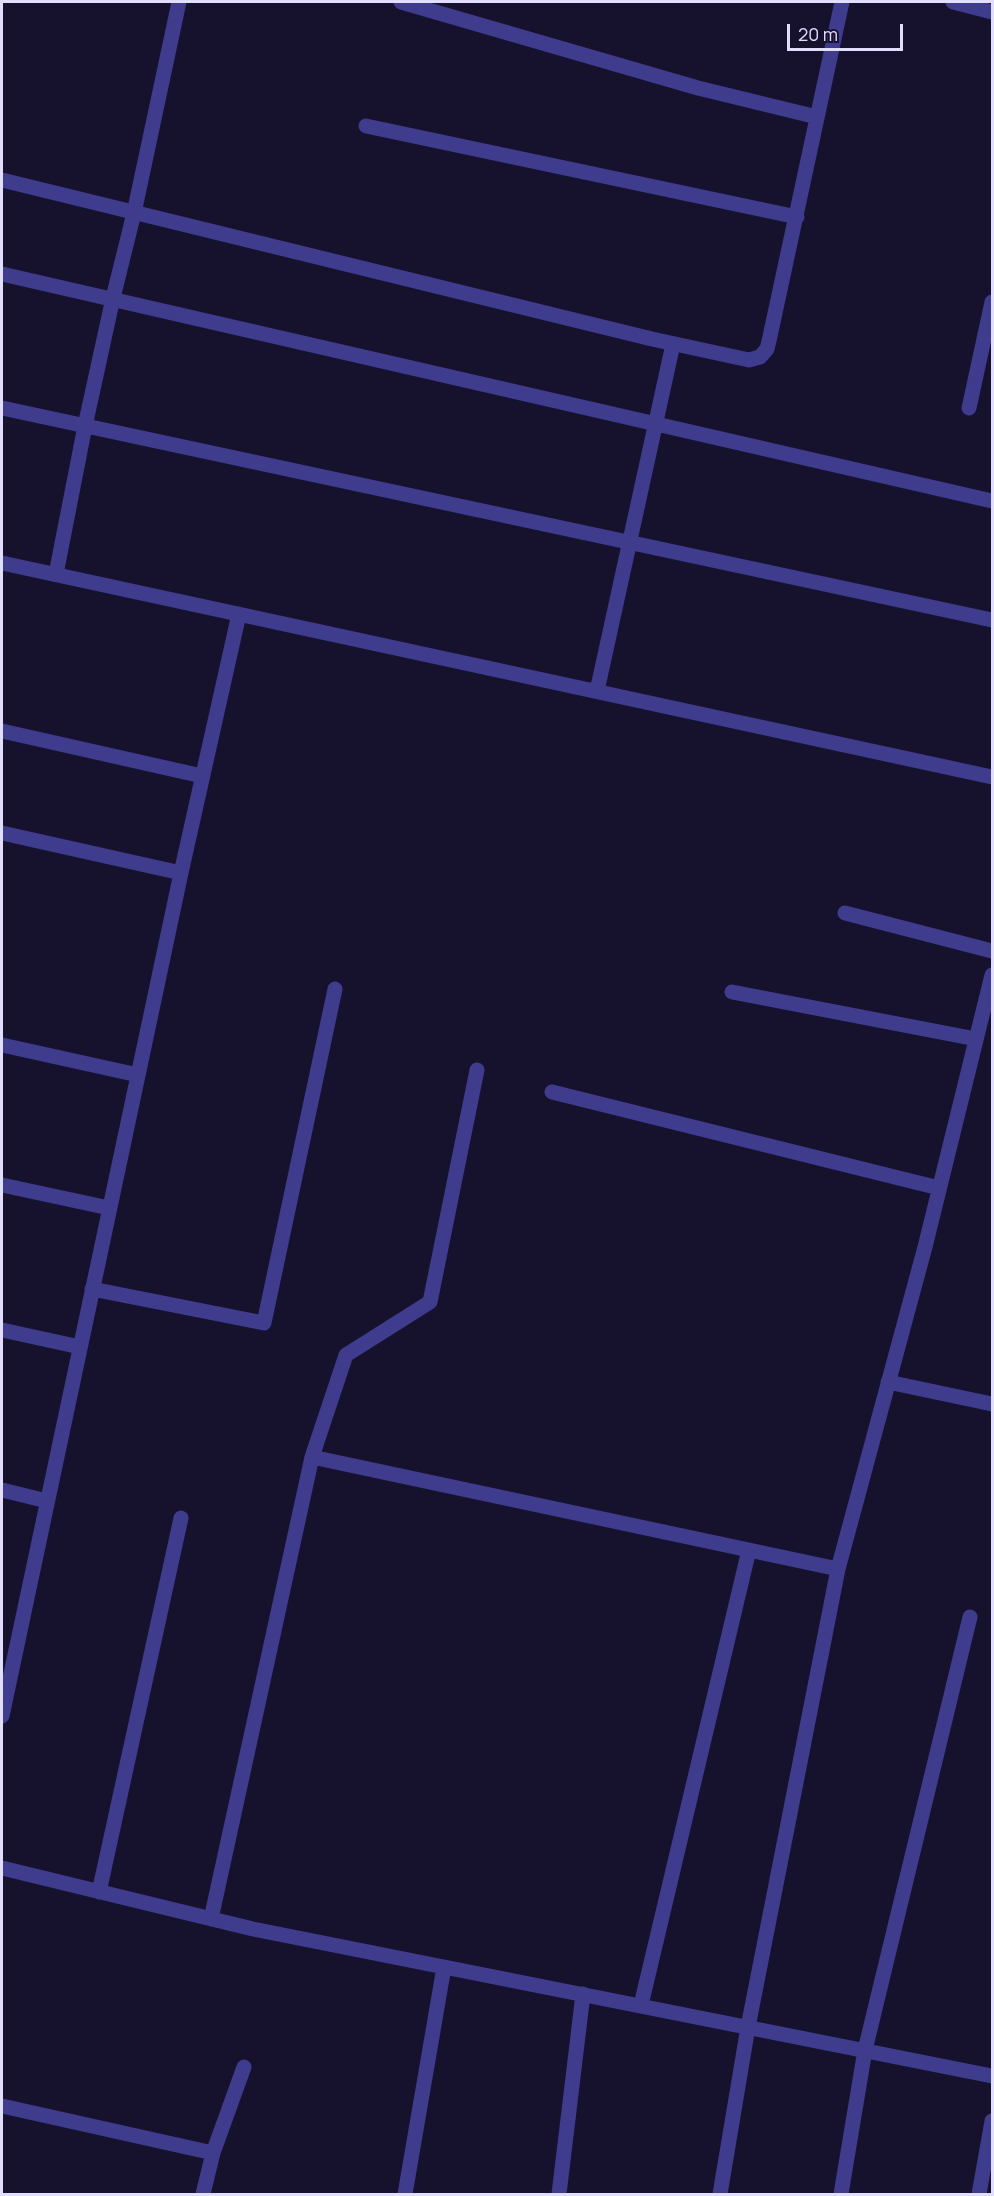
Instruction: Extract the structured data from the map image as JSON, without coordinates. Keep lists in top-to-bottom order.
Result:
{
  "scale_bar": "20 m"
}
